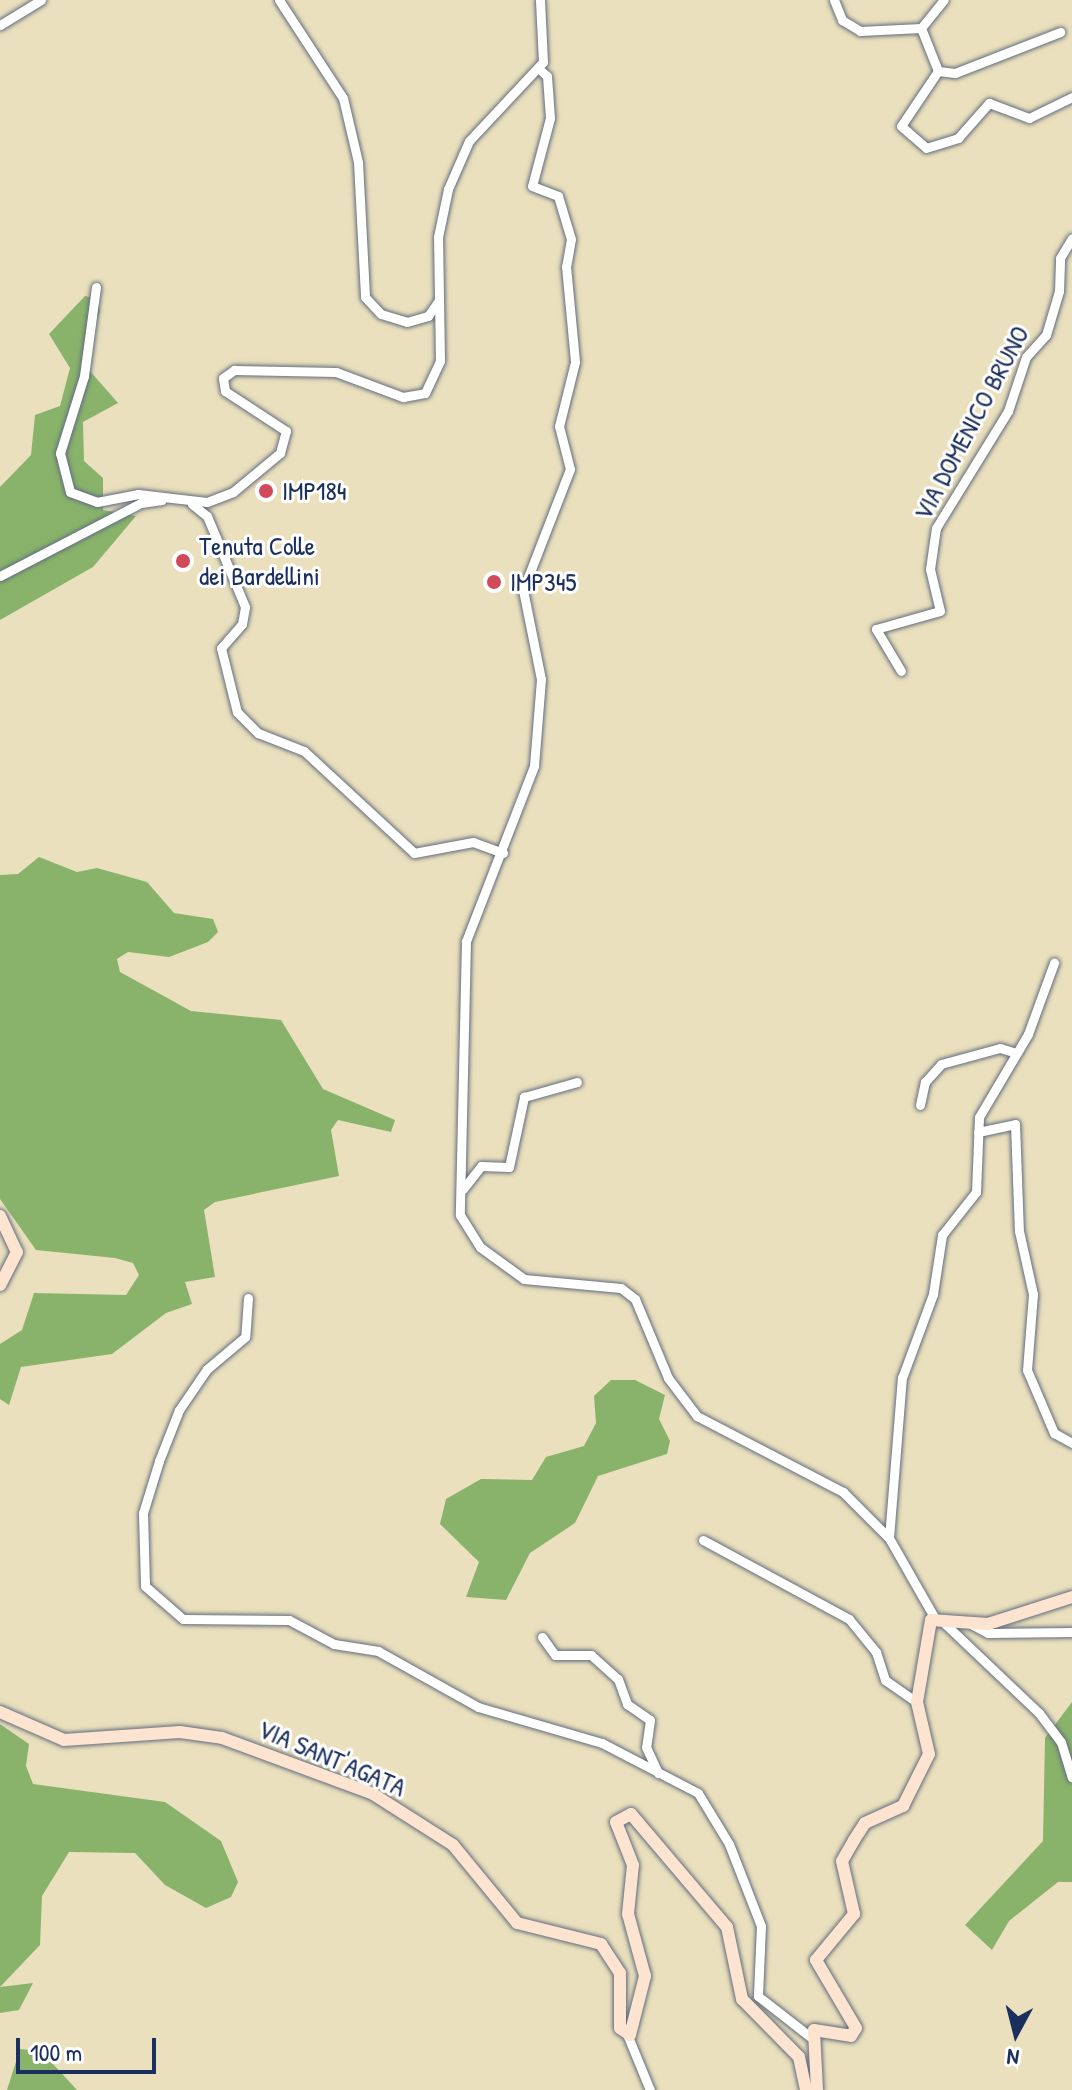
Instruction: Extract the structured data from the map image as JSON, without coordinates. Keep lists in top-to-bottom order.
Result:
{
  "streets": {
    "street": ["VIA DOMENICO BRUNO", "VIA SANT'AGATA"]
  },
  "places": ["IMP184", "Tenuta Colle dei Bardellini", "IMP345"],
  "scale_bar": "100 m",
  "north": "bottom"
}
